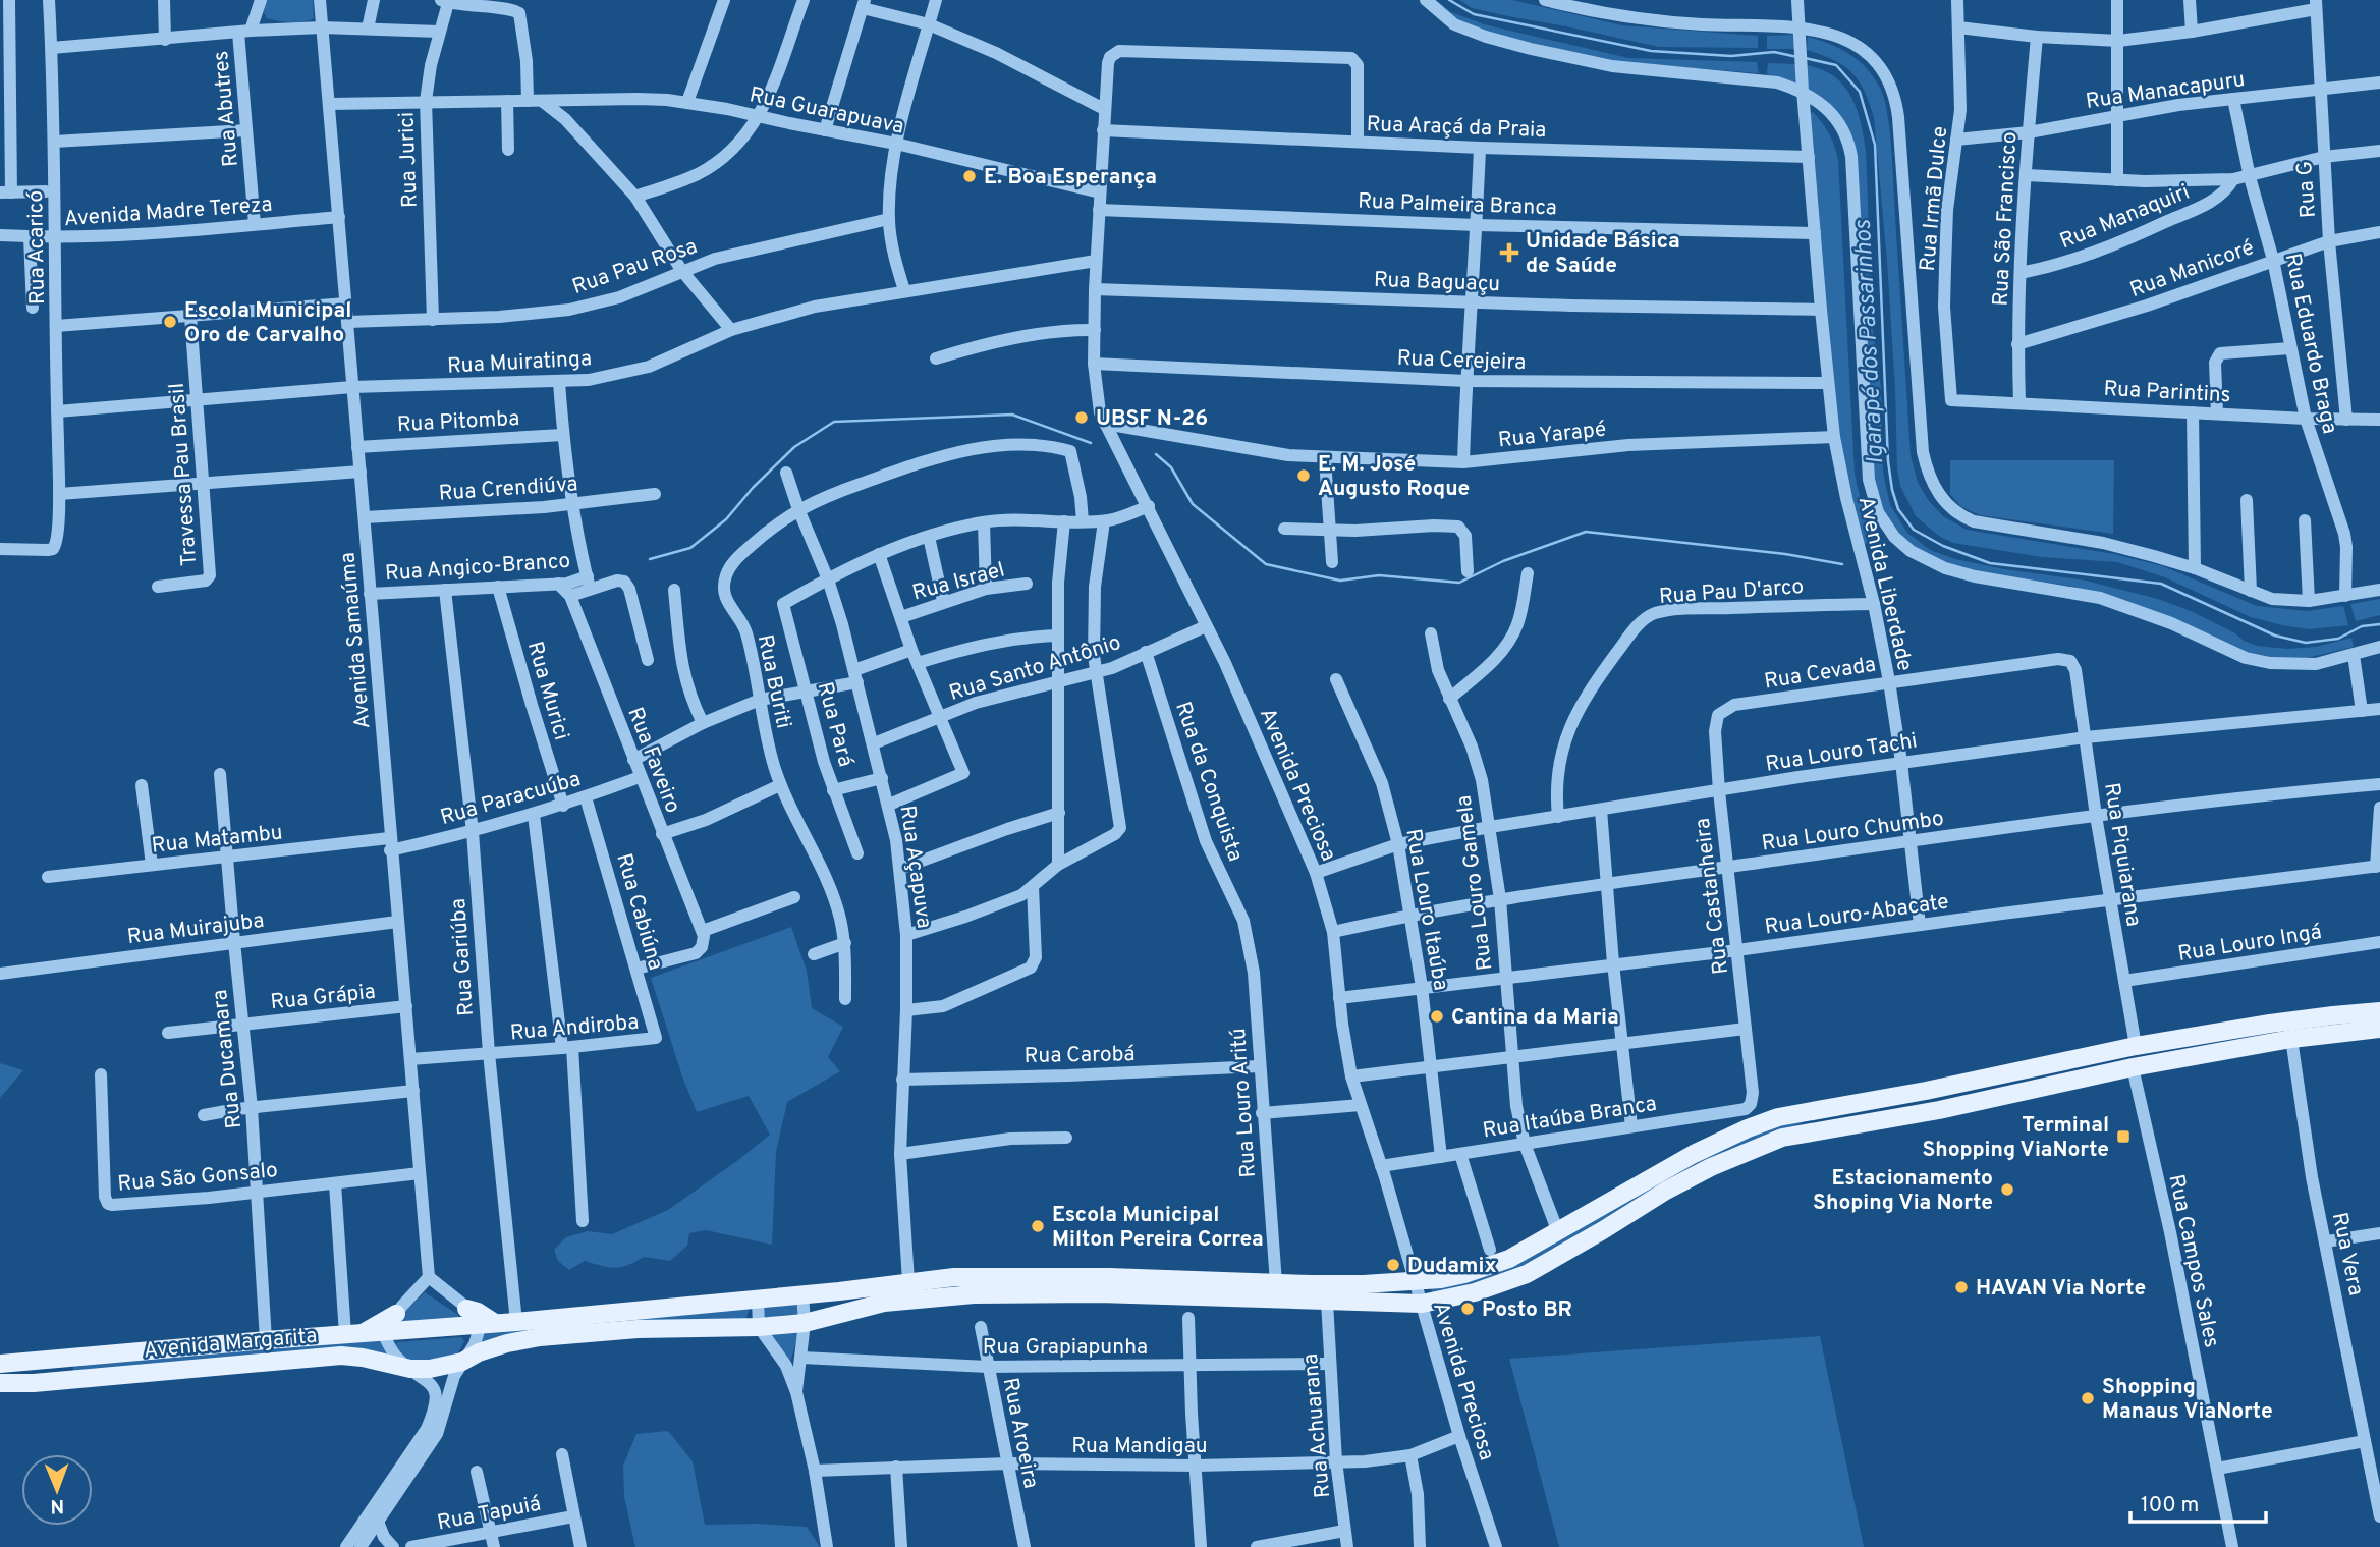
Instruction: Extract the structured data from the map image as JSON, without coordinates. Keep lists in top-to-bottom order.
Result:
{
  "streets": {
    "main road": ["Avenida Margarita"],
    "street": [
      "Rua Manacapuru",
      "Rua Abutres",
      "Rua Guarapuava",
      "Rua Araçá da Praia",
      "Rua Jurici",
      "Rua G",
      "Rua Irmã Dulce",
      "Rua Palmeira Branca",
      "Avenida Madre Tereza",
      "Rua Manaquiri",
      "Rua São Francisco",
      "Rua Acaricó",
      "Rua Pau Rosa",
      "Rua Manicoré",
      "Rua Baguaçu",
      "Rua Eduardo Braga",
      "Rua Cerejeira",
      "Rua Muiratinga",
      "Rua Parintins",
      "Rua Pitomba",
      "Rua Yarapé",
      "Travessa Pau Brasil",
      "Rua Crendiúva",
      "Rua Angico-Branco",
      "Rua Israel",
      "Avenida Liberdade",
      "Rua Pau D'arco",
      "Avenida Samaúma",
      "Rua Santo Antônio",
      "Rua Cevada",
      "Rua Buriti",
      "Rua Murici",
      "Rua Pará",
      "Rua Louro Tachi",
      "Rua Faveiro",
      "Rua da Conquista",
      "Avenida Preciosa",
      "Rua Paracuúba",
      "Rua Louro Chumbo",
      "Rua Matambu",
      "Rua Piquiarana",
      "Rua Açapuva",
      "Rua Louro Gamela",
      "Rua Castanheira",
      "Rua Louro Itaúba",
      "Rua Cabiúna",
      "Rua Louro-Abacate",
      "Rua Muirajuba",
      "Rua Louro Ingá",
      "Rua Gariúba",
      "Rua Grápia",
      "Rua Andiroba",
      "Rua Carobá",
      "Rua Ducamara",
      "Rua Louro Aritú",
      "Rua Itaúba Branca",
      "Rua São Gonsalo",
      "Rua Vera",
      "Rua Campos Sales",
      "Rua Grapiapunha",
      "Rua Achuarana",
      "Rua Aroeira",
      "Rua Mandigau",
      "Rua Tapuiá"
    ]
  },
  "crossings": [
    ["Rua Manacapuru", "Rua G"],
    ["Rua Manacapuru", "Rua Irmã Dulce"],
    ["Rua Manacapuru", "Rua São Francisco"],
    ["Rua Manacapuru", "Rua Eduardo Braga"],
    ["Rua Abutres", "Avenida Madre Tereza"],
    ["Rua Guarapuava", "Avenida Preciosa"],
    ["Rua Araçá da Praia", "Avenida Liberdade"],
    ["Rua Araçá da Praia", "Avenida Preciosa"],
    ["Rua Jurici", "Rua Pau Rosa"],
    ["Rua G", "Rua Manaquiri"],
    ["Rua G", "Rua Manicoré"],
    ["Rua G", "Rua Parintins"],
    ["Rua Irmã Dulce", "Rua Parintins"],
    ["Rua Palmeira Branca", "Avenida Liberdade"],
    ["Rua Palmeira Branca", "Avenida Preciosa"],
    ["Avenida Madre Tereza", "Rua Acaricó"],
    ["Avenida Madre Tereza", "Avenida Samaúma"],
    ["Rua Manaquiri", "Rua São Francisco"],
    ["Rua Manaquiri", "Rua Eduardo Braga"],
    ["Rua São Francisco", "Rua Manicoré"],
    ["Rua São Francisco", "Rua Parintins"],
    ["Rua Acaricó", "Rua Muiratinga"],
    ["Rua Pau Rosa", "Avenida Samaúma"],
    ["Rua Manicoré", "Rua Eduardo Braga"],
    ["Rua Baguaçu", "Avenida Liberdade"],
    ["Rua Baguaçu", "Avenida Preciosa"],
    ["Rua Eduardo Braga", "Rua Parintins"],
    ["Rua Cerejeira", "Avenida Liberdade"],
    ["Rua Cerejeira", "Avenida Preciosa"],
    ["Rua Muiratinga", "Travessa Pau Brasil"],
    ["Rua Muiratinga", "Avenida Samaúma"],
    ["Rua Muiratinga", "Avenida Preciosa"],
    ["Rua Pitomba", "Avenida Samaúma"],
    ["Rua Yarapé", "Avenida Liberdade"],
    ["Rua Yarapé", "Avenida Preciosa"],
    ["Rua Crendiúva", "Avenida Samaúma"],
    ["Rua Angico-Branco", "Avenida Samaúma"],
    ["Rua Angico-Branco", "Rua Murici"],
    ["Rua Angico-Branco", "Rua Faveiro"],
    ["Rua Angico-Branco", "Rua Gariúba"],
    ["Avenida Liberdade", "Rua Pau D'arco"],
    ["Avenida Liberdade", "Rua Cevada"],
    ["Avenida Liberdade", "Rua Louro Tachi"],
    ["Avenida Liberdade", "Rua Louro Chumbo"],
    ["Avenida Liberdade", "Rua Louro-Abacate"],
    ["Rua Pau D'arco", "Rua Louro Tachi"],
    ["Avenida Samaúma", "Rua Paracuúba"],
    ["Avenida Samaúma", "Rua Matambu"],
    ["Avenida Samaúma", "Rua Muirajuba"],
    ["Avenida Samaúma", "Rua Grápia"],
    ["Avenida Samaúma", "Rua Andiroba"],
    ["Avenida Samaúma", "Rua São Gonsalo"],
    ["Rua Santo Antônio", "Rua da Conquista"],
    ["Rua Santo Antônio", "Avenida Preciosa"],
    ["Rua Santo Antônio", "Rua Açapuva"],
    ["Rua Cevada", "Rua Piquiarana"],
    ["Rua Cevada", "Rua Castanheira"],
    ["Rua Buriti", "Rua Açapuva"],
    ["Rua Murici", "Rua Paracuúba"],
    ["Rua Pará", "Rua Açapuva"],
    ["Rua Louro Tachi", "Avenida Preciosa"],
    ["Rua Louro Tachi", "Rua Piquiarana"],
    ["Rua Louro Tachi", "Rua Louro Gamela"],
    ["Rua Louro Tachi", "Rua Castanheira"],
    ["Rua Louro Tachi", "Rua Louro Itaúba"],
    ["Rua Faveiro", "Rua Paracuúba"],
    ["Rua da Conquista", "Rua Louro Aritú"],
    ["Avenida Preciosa", "Rua Louro Chumbo"],
    ["Avenida Preciosa", "Rua Louro-Abacate"],
    ["Avenida Preciosa", "Rua Itaúba Branca"],
    ["Avenida Preciosa", "Avenida Margarita"],
    ["Avenida Preciosa", "Rua Mandigau"],
    ["Rua Paracuúba", "Rua Matambu"],
    ["Rua Paracuúba", "Rua Cabiúna"],
    ["Rua Paracuúba", "Rua Gariúba"],
    ["Rua Louro Chumbo", "Rua Piquiarana"],
    ["Rua Louro Chumbo", "Rua Louro Gamela"],
    ["Rua Louro Chumbo", "Rua Castanheira"],
    ["Rua Louro Chumbo", "Rua Louro Itaúba"],
    ["Rua Matambu", "Rua Ducamara"],
    ["Rua Piquiarana", "Rua Louro-Abacate"],
    ["Rua Piquiarana", "Rua Louro Ingá"],
    ["Rua Piquiarana", "Avenida Margarita"],
    ["Rua Açapuva", "Rua Carobá"],
    ["Rua Açapuva", "Avenida Margarita"],
    ["Rua Louro Gamela", "Rua Louro-Abacate"],
    ["Rua Louro Gamela", "Rua Itaúba Branca"],
    ["Rua Louro Gamela", "Avenida Margarita"],
    ["Rua Castanheira", "Rua Louro-Abacate"],
    ["Rua Castanheira", "Rua Itaúba Branca"],
    ["Rua Louro Itaúba", "Rua Louro-Abacate"],
    ["Rua Louro Itaúba", "Rua Itaúba Branca"],
    ["Rua Cabiúna", "Rua Andiroba"],
    ["Rua Muirajuba", "Rua Ducamara"],
    ["Rua Gariúba", "Rua Andiroba"],
    ["Rua Gariúba", "Avenida Margarita"],
    ["Rua Grápia", "Rua Ducamara"],
    ["Rua Carobá", "Rua Louro Aritú"],
    ["Rua Ducamara", "Rua São Gonsalo"],
    ["Rua Ducamara", "Avenida Margarita"],
    ["Rua Louro Aritú", "Avenida Margarita"],
    ["Rua Vera", "Avenida Margarita"],
    ["Rua Campos Sales", "Avenida Margarita"],
    ["Avenida Margarita", "Rua Achuarana"],
    ["Rua Grapiapunha", "Rua Achuarana"],
    ["Rua Grapiapunha", "Rua Aroeira"],
    ["Rua Achuarana", "Rua Mandigau"],
    ["Rua Aroeira", "Rua Mandigau"]
  ],
  "water": ["Igarapé dos Passarinhos"],
  "places": {
    "other": [
      "E. Boa Esperança",
      "Escola Municipal Oro de Carvalho",
      "UBSF N-26",
      "E. M. José Augusto Roque",
      "Cantina da Maria",
      "Estacionamento Shoping Via Norte",
      "Escola Municipal Milton Pereira Correa",
      "Dudamix",
      "HAVAN Via Norte",
      "Posto BR",
      "Shopping Manaus ViaNorte"
    ],
    "health": ["Unidade Básica de Saúde"],
    "transit": ["Terminal Shopping ViaNorte"]
  },
  "scale_bar": "100 m",
  "north": "bottom"
}
